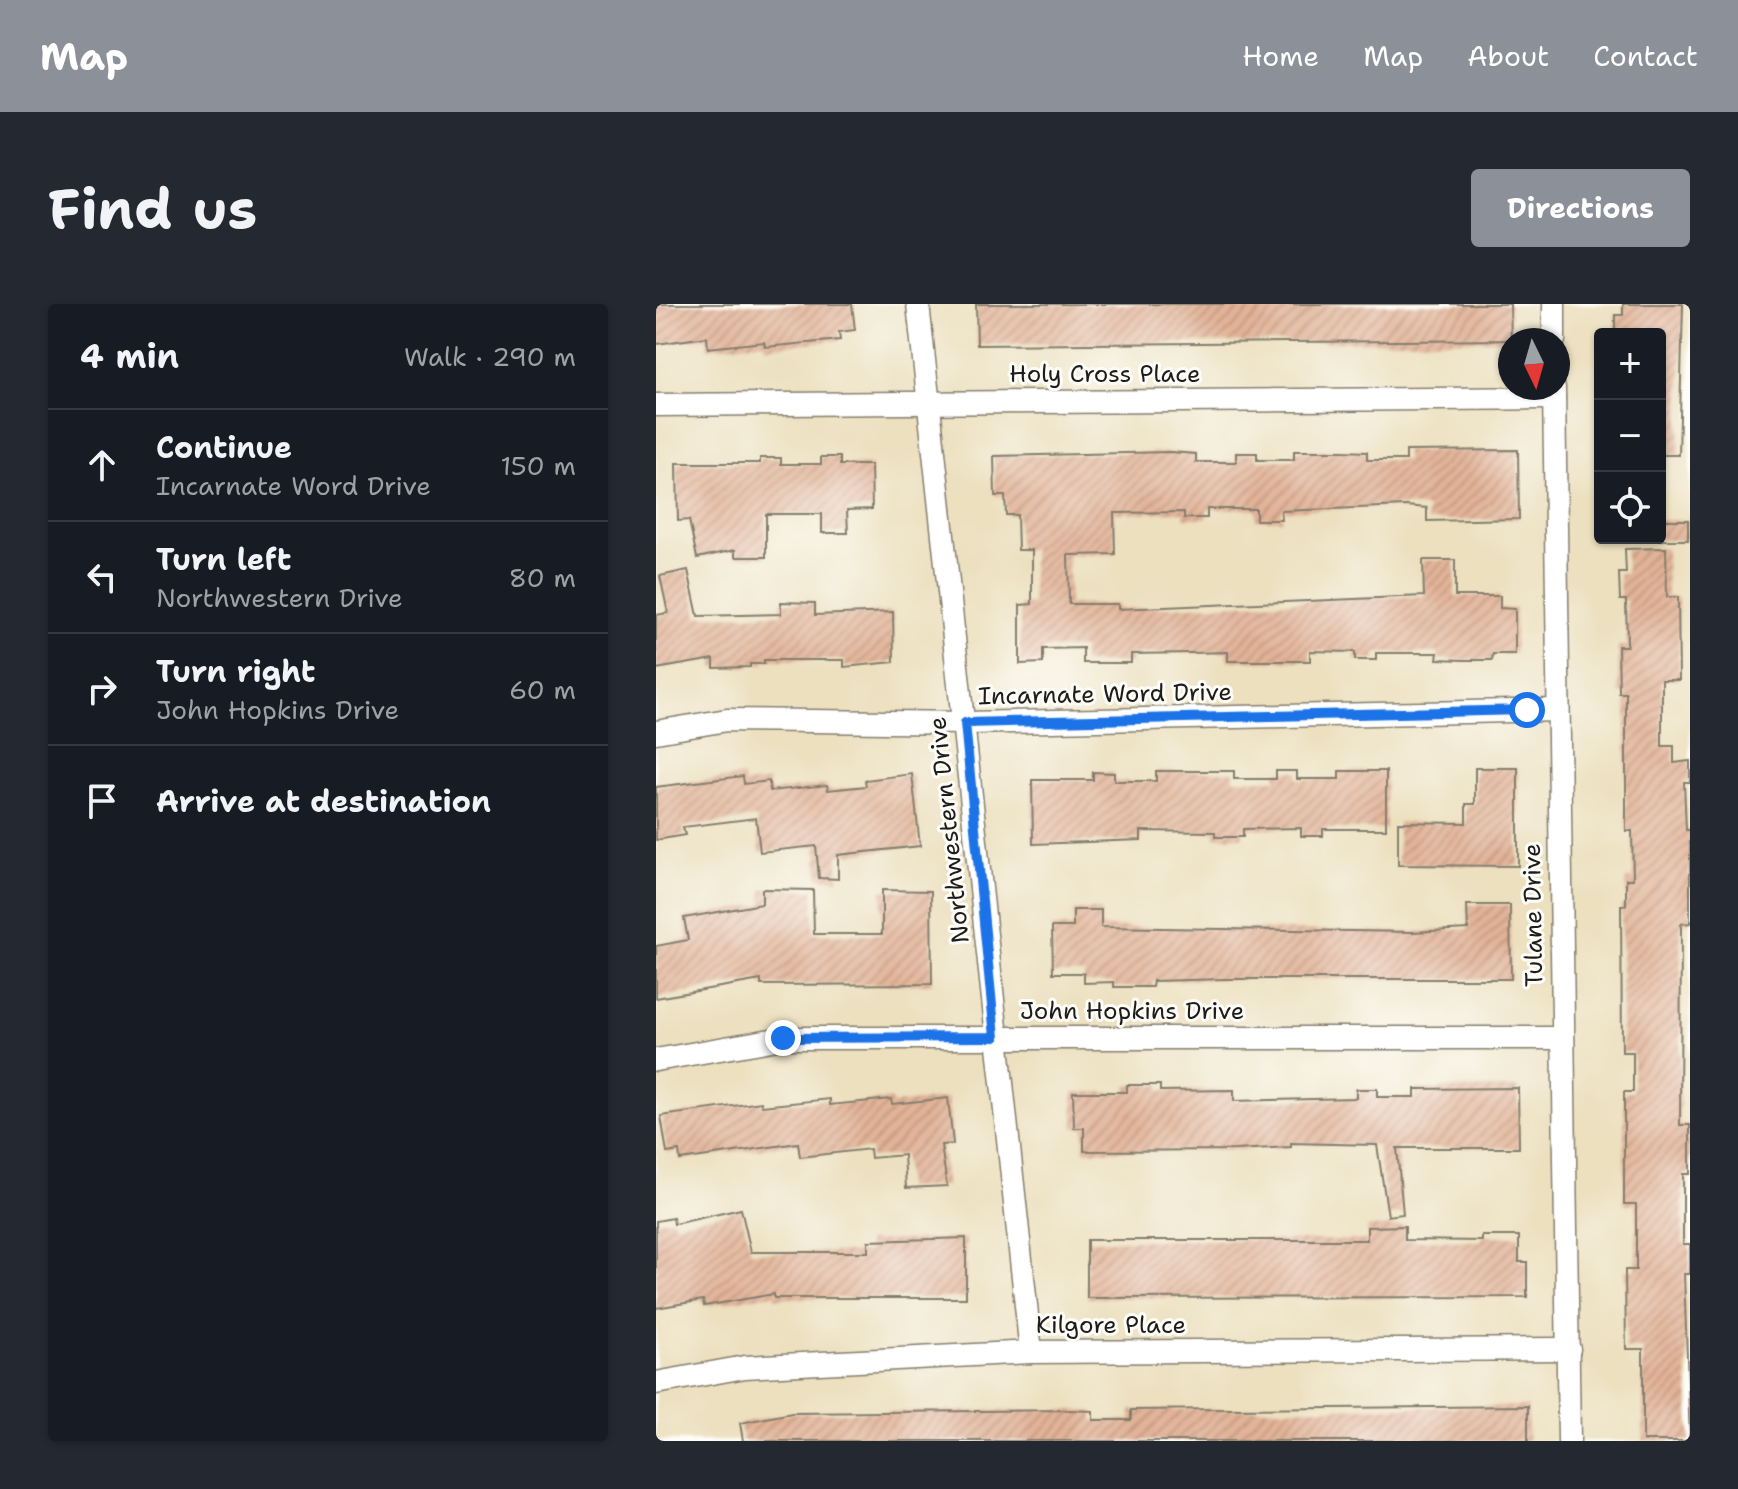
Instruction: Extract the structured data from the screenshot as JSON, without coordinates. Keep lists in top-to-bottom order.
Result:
{
  "streets": {
    "street": [
      "Holy Cross Place",
      "Incarnate Word Drive",
      "Northwestern Drive",
      "Tulane Drive",
      "John Hopkins Drive",
      "Kilgore Place"
    ]
  },
  "crossings": [
    ["Holy Cross Place", "Northwestern Drive"],
    ["Incarnate Word Drive", "Northwestern Drive"],
    ["Incarnate Word Drive", "Tulane Drive"],
    ["Northwestern Drive", "John Hopkins Drive"],
    ["Northwestern Drive", "Kilgore Place"],
    ["Tulane Drive", "John Hopkins Drive"],
    ["Tulane Drive", "Kilgore Place"]
  ],
  "north": "bottom",
  "page": {
    "header": "Map",
    "nav": [
      "Home",
      "Map",
      "About",
      "Contact"
    ],
    "buttons": "Directions",
    "title": "Find us",
    "heading": ["4 min", "Walk · 290 m"],
    "map_buttons": ["+", "−"],
    "list": [
      ["Continue", "Incarnate Word Drive", "150 m"],
      ["Turn left", "Northwestern Drive", "80 m"],
      ["Turn right", "John Hopkins Drive", "60 m"],
      "Arrive at destination"
    ]
  }
}
